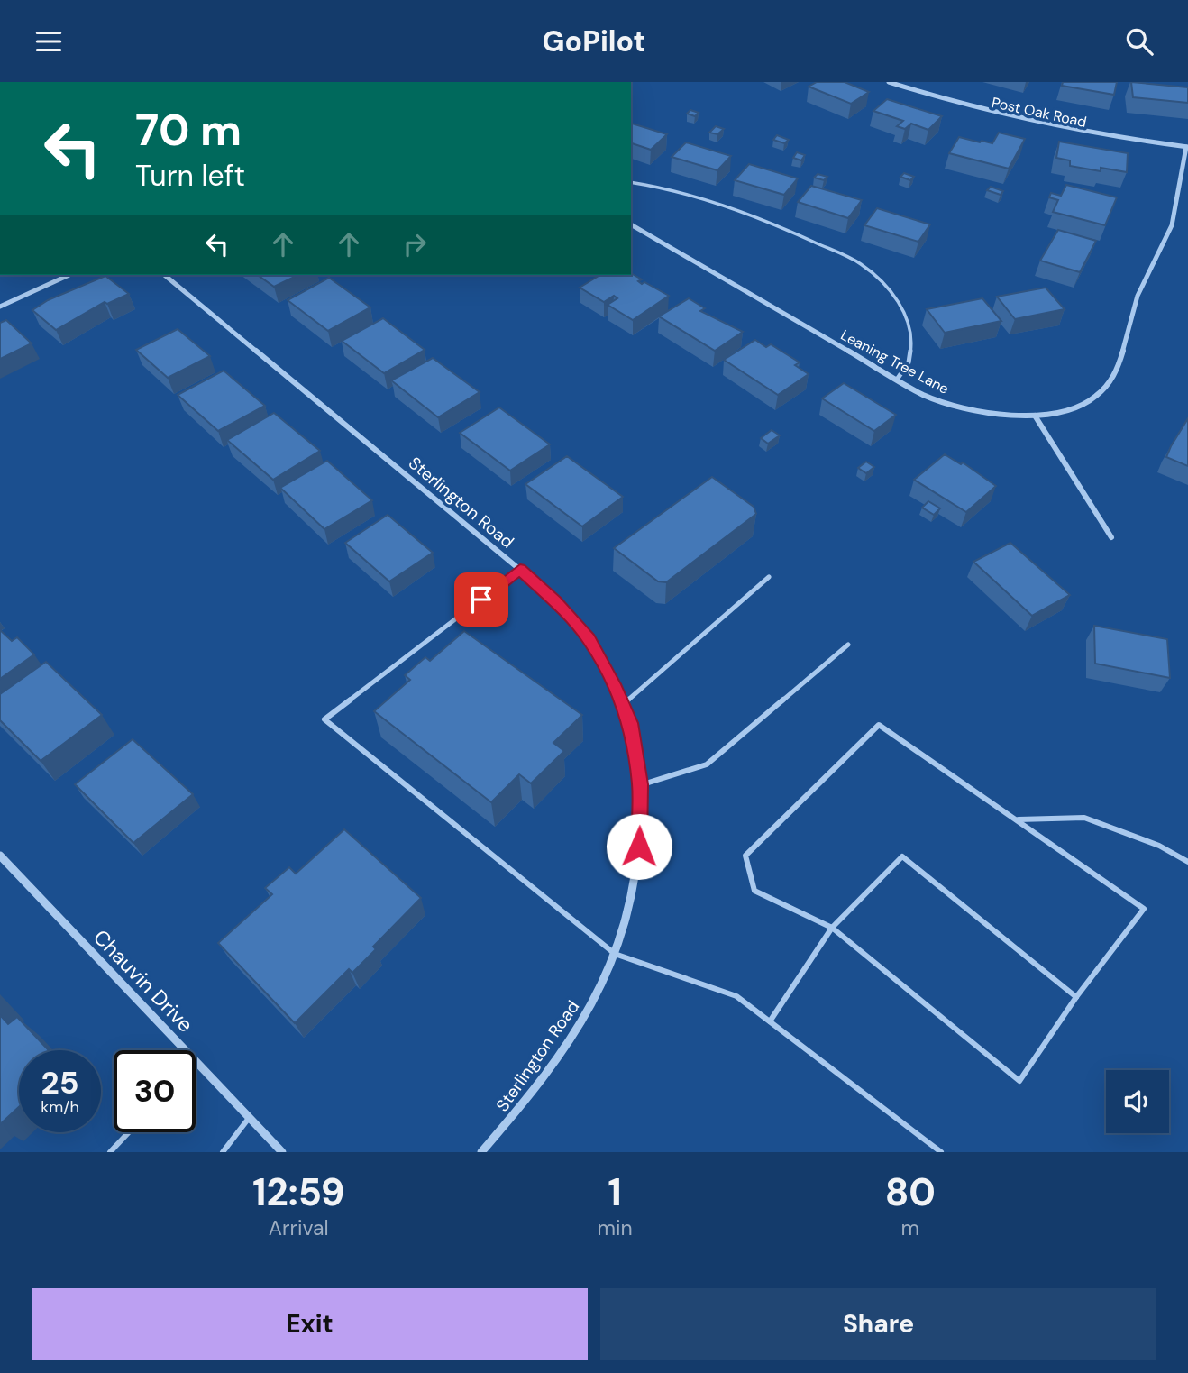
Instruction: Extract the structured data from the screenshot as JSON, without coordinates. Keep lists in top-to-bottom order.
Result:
{
  "streets": {
    "street": [
      "Post Oak Road",
      "Leaning Tree Lane",
      "Sterlington Road",
      "Chauvin Drive"
    ]
  },
  "crossings": [
    ["Post Oak Road", "Leaning Tree Lane"]
  ],
  "page": {
    "header": "GoPilot",
    "turn": ["70 m", "Turn left"],
    "speed": "25 km/h",
    "limit": "30",
    "eta": [
      "12:59",
      "Arrival",
      "1",
      "min",
      "80",
      "m"
    ],
    "buttons": ["Exit", "Share"]
  }
}
